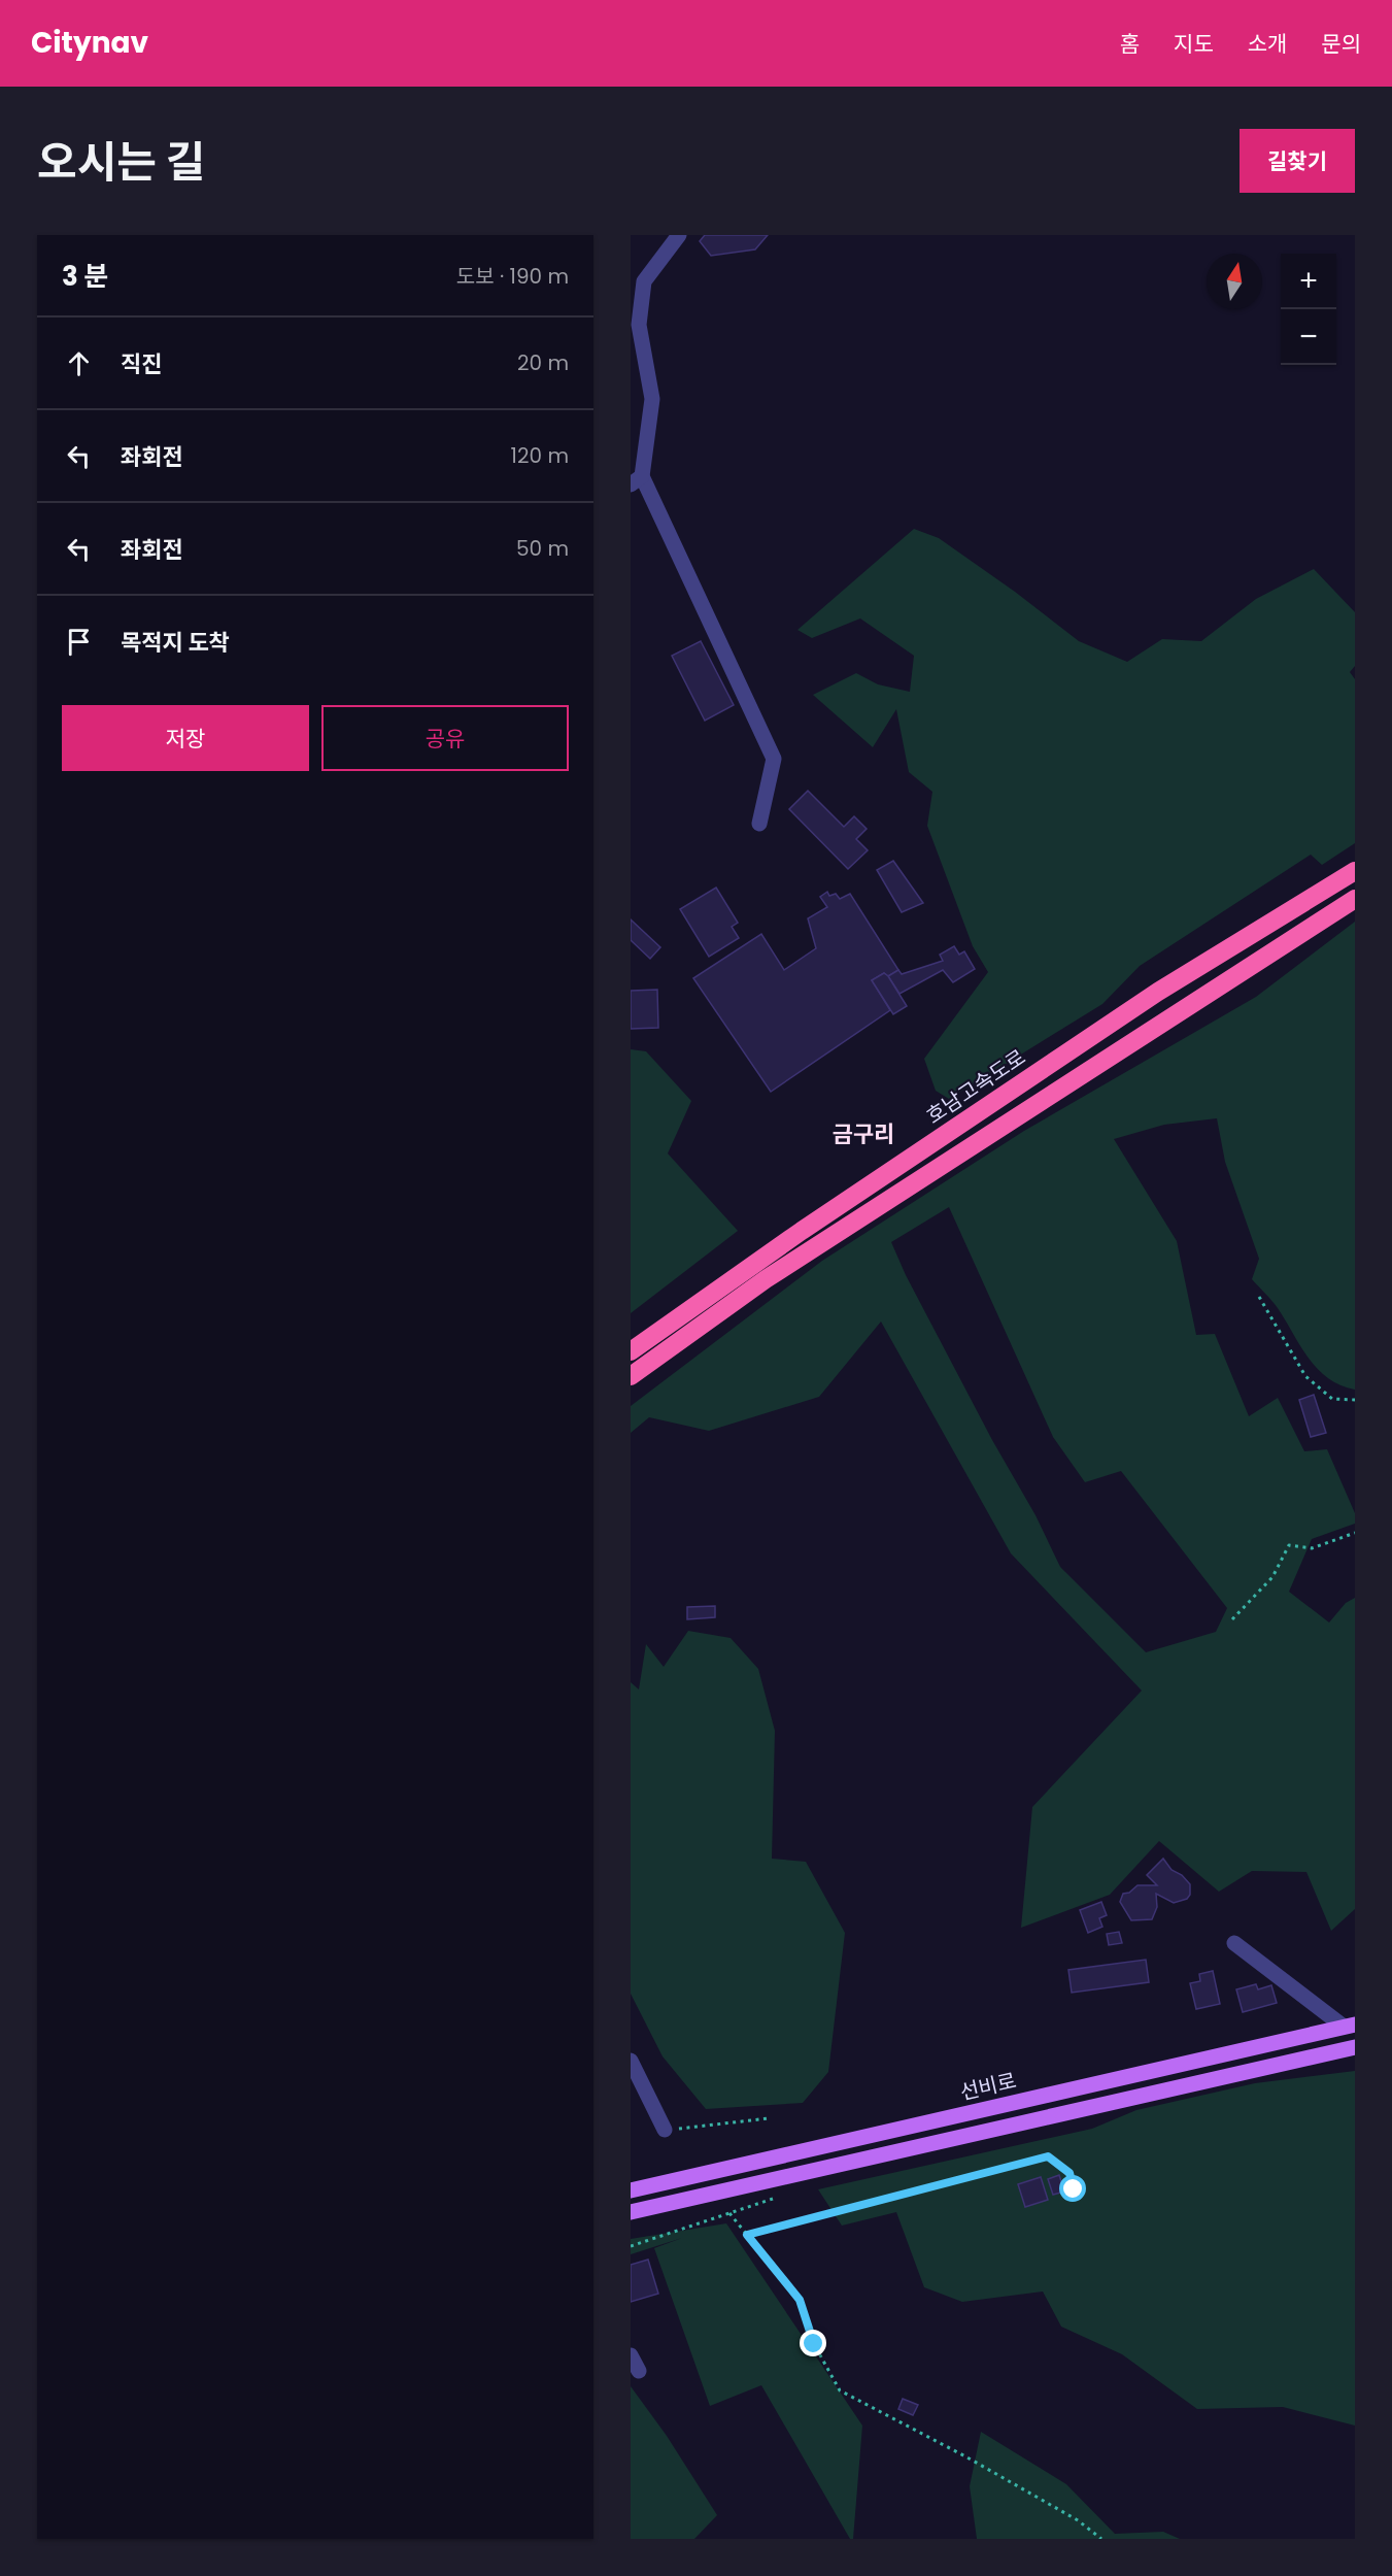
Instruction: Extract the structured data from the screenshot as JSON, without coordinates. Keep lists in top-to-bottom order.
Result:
{
  "streets": {
    "highway": ["호남고속도로"],
    "main road": ["선비로"]
  },
  "districts": ["금구리"],
  "north": "top",
  "page": {
    "header": "Citynav",
    "nav": [
      "홈",
      "지도",
      "소개",
      "문의"
    ],
    "title": "오시는 길",
    "buttons": [
      "길찾기",
      ["저장", "공유"]
    ],
    "heading": ["3 분", "도보 · 190 m"],
    "map_buttons": ["+", "−"],
    "list": [
      ["직진", "20 m"],
      ["좌회전", "120 m"],
      ["좌회전", "50 m"],
      "목적지 도착"
    ]
  }
}
